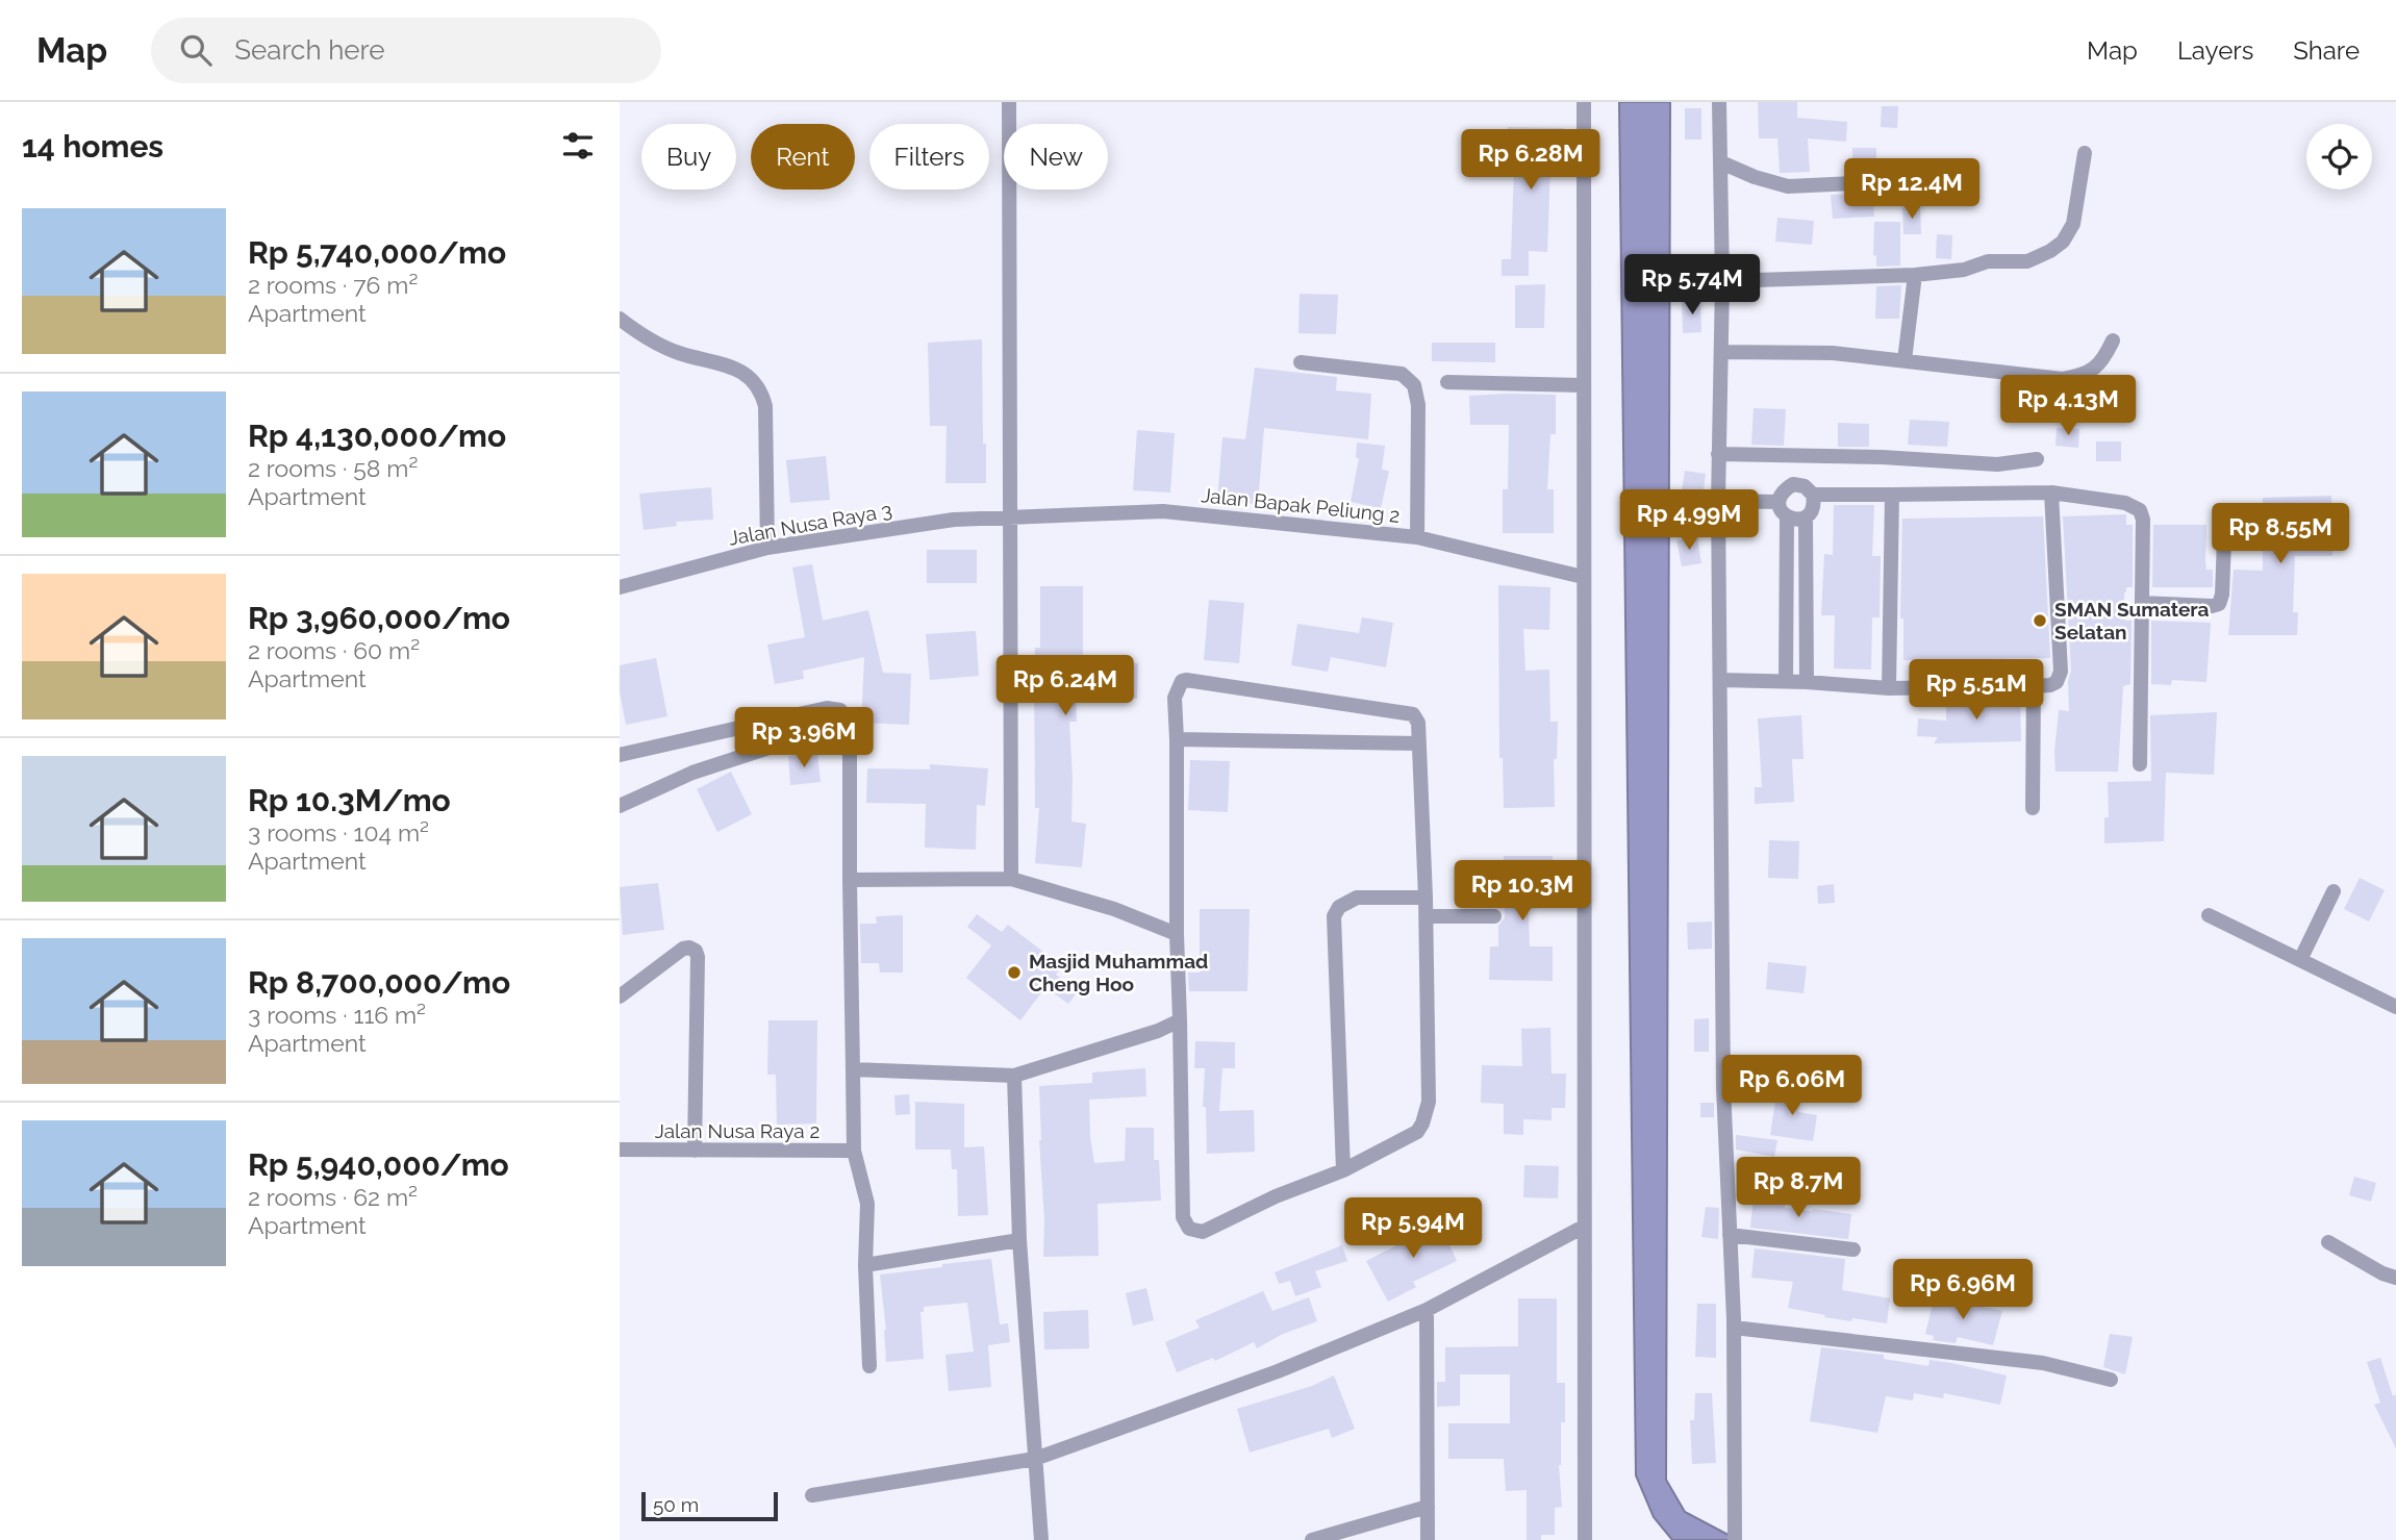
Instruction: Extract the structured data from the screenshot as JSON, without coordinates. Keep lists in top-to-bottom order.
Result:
{
  "streets": {
    "street": ["Jalan Bapak Peliung 2", "Jalan Nusa Raya 3", "Jalan Nusa Raya 2"]
  },
  "crossings": [
    ["Jalan Bapak Peliung 2", "Jalan Nusa Raya 3"]
  ],
  "places": ["SMAN Sumatera Selatan", "Masjid Muhammad Cheng Hoo"],
  "scale_bar": "50 m",
  "page": {
    "header": "Map",
    "search": "Search here",
    "nav": ["Map", "Layers", "Share"],
    "heading": "14 homes",
    "chip": [
      "Buy",
      "Rent",
      "Filters",
      "New"
    ],
    "price": [
      "Rp 6.28M",
      "Rp 12.4M",
      "Rp 5.74M",
      "Rp 4.13M",
      "Rp 4.99M",
      "Rp 8.55M",
      "Rp 6.24M",
      "Rp 5.51M",
      "Rp 3.96M",
      "Rp 10.3M",
      "Rp 6.06M",
      "Rp 8.7M",
      "Rp 5.94M",
      "Rp 6.96M"
    ],
    "list": [
      {
        "name": "Rp 5,740,000/mo",
        "note": "2 rooms · 76 m² · Apartment"
      },
      {
        "name": "Rp 4,130,000/mo",
        "note": "2 rooms · 58 m² · Apartment"
      },
      {
        "name": "Rp 3,960,000/mo",
        "note": "2 rooms · 60 m² · Apartment"
      },
      {
        "name": "Rp 10.3M/mo",
        "note": "3 rooms · 104 m² · Apartment"
      },
      {
        "name": "Rp 8,700,000/mo",
        "note": "3 rooms · 116 m² · Apartment"
      },
      {
        "name": "Rp 5,940,000/mo",
        "note": "2 rooms · 62 m² · Apartment"
      }
    ],
    "scale": "50 m"
  }
}
